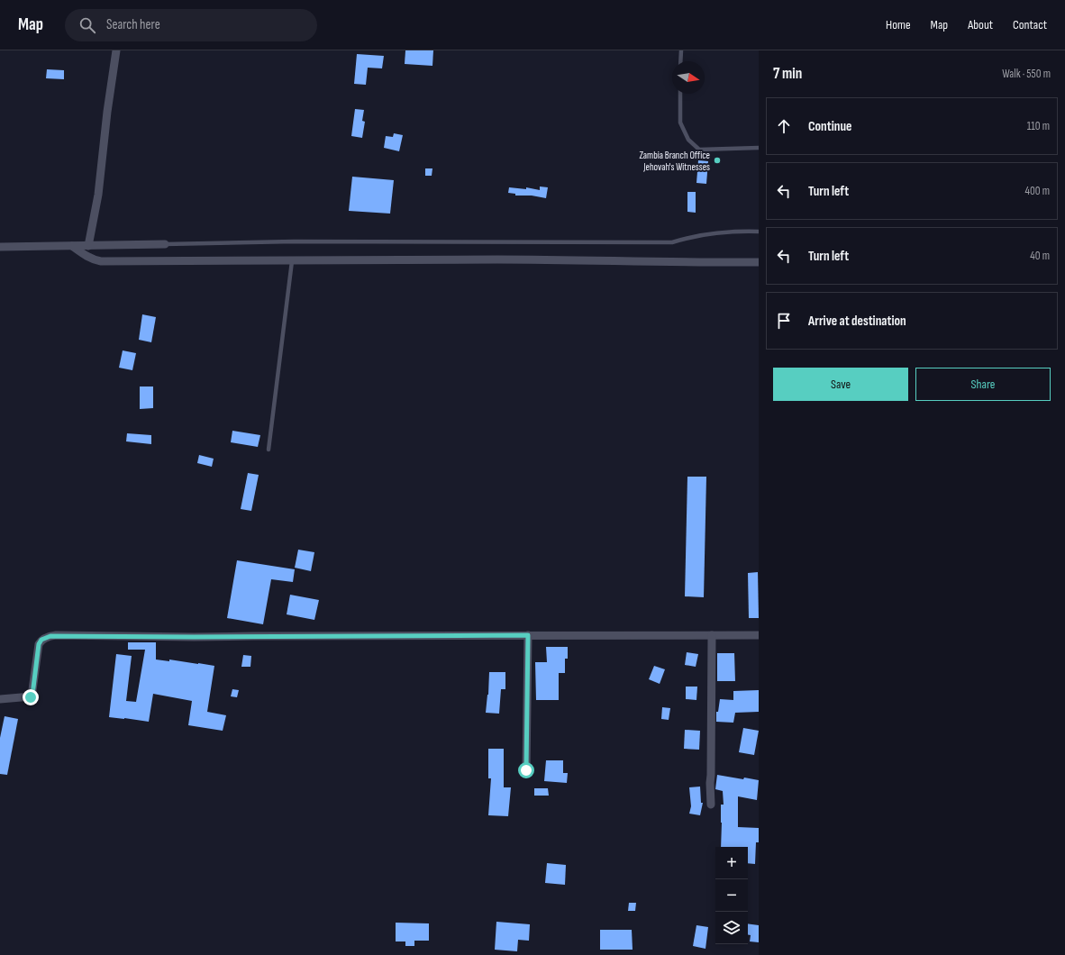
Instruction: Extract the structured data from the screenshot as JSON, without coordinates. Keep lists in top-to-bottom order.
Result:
{
  "places": ["Zambia Branch Office Jehovah's Witnesses"],
  "north": "right",
  "page": {
    "header": "Map",
    "search": "Search here",
    "nav": [
      "Home",
      "Map",
      "About",
      "Contact"
    ],
    "heading": ["7 min", "Walk · 550 m"],
    "list": [
      ["Continue", "110 m"],
      ["Turn left", "400 m"],
      ["Turn left", "40 m"],
      "Arrive at destination"
    ],
    "buttons": ["Save", "Share"],
    "map_buttons": ["+", "−"]
  }
}
